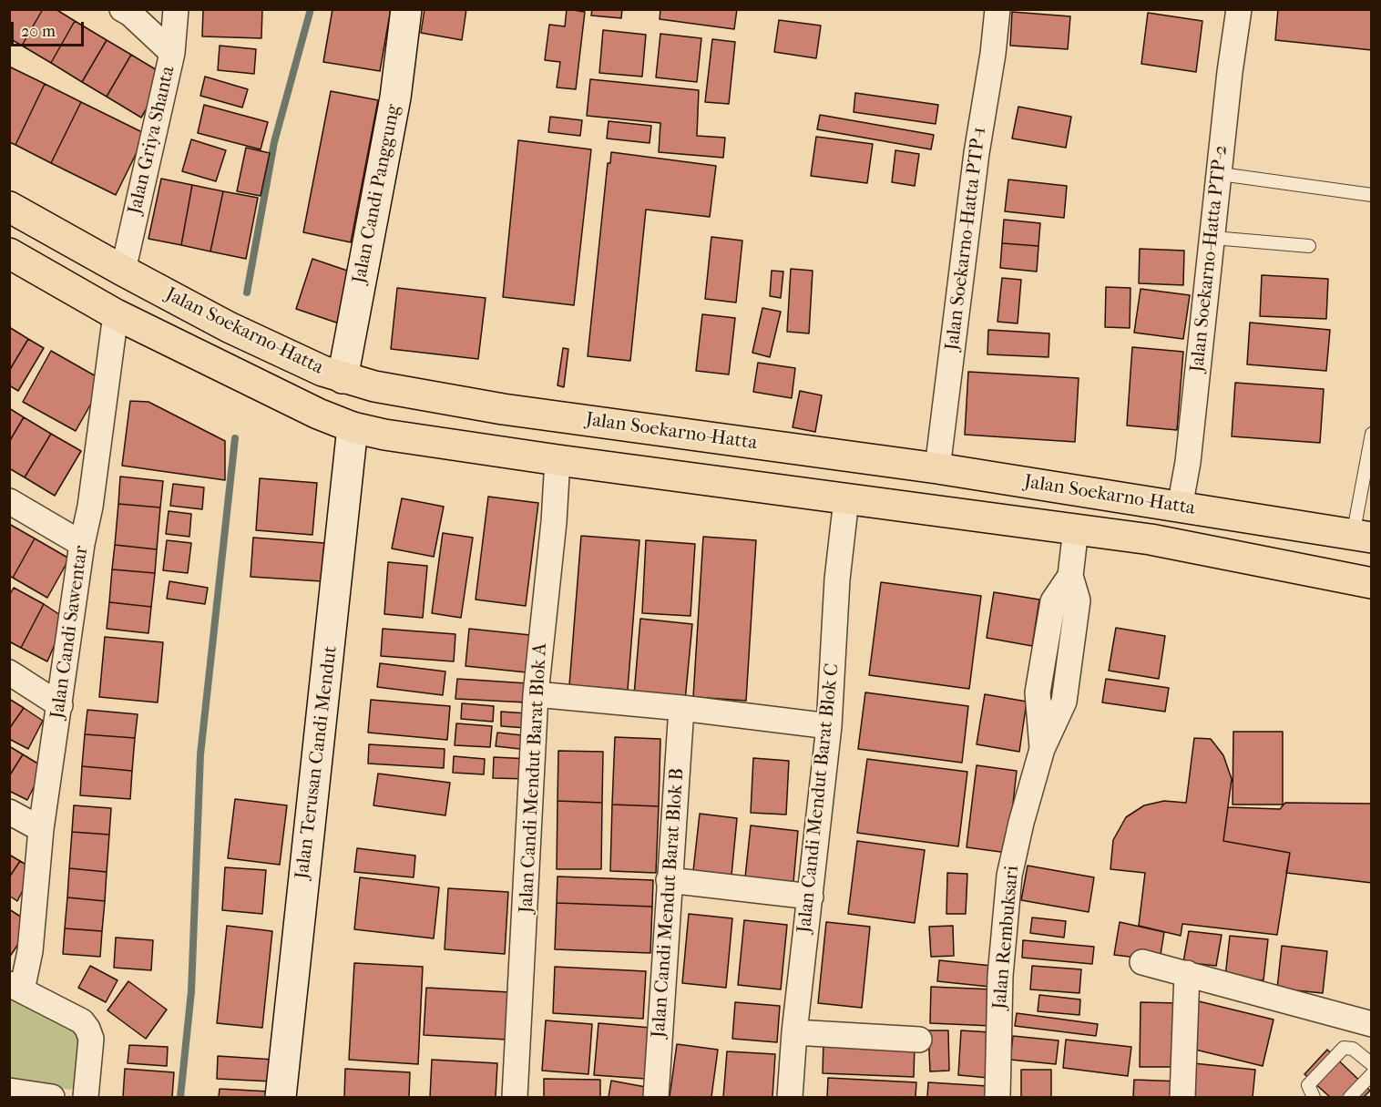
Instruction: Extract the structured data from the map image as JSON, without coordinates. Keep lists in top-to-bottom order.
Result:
{
  "streets": {
    "main road": ["Jalan Soekarno-Hatta"],
    "street": [
      "Jalan Griya Shanta",
      "Jalan Candi Panggung",
      "Jalan Soekarno-Hatta PTP-1",
      "Jalan Soekarno-Hatta PTP-2",
      "Jalan Candi Sawentar",
      "Jalan Terusan Candi Mendut",
      "Jalan Candi Mendut Barat Blok A",
      "Jalan Candi Mendut Barat Blok C",
      "Jalan Candi Mendut Barat Blok B",
      "Jalan Rembuksari"
    ]
  },
  "crossings": [
    ["Jalan Griya Shanta", "Jalan Soekarno-Hatta"],
    ["Jalan Candi Panggung", "Jalan Soekarno-Hatta"],
    ["Jalan Soekarno-Hatta PTP-1", "Jalan Soekarno-Hatta"],
    ["Jalan Soekarno-Hatta PTP-2", "Jalan Soekarno-Hatta"],
    ["Jalan Soekarno-Hatta", "Jalan Candi Sawentar"],
    ["Jalan Soekarno-Hatta", "Jalan Terusan Candi Mendut"],
    ["Jalan Soekarno-Hatta", "Jalan Candi Mendut Barat Blok A"],
    ["Jalan Soekarno-Hatta", "Jalan Candi Mendut Barat Blok C"],
    ["Jalan Soekarno-Hatta", "Jalan Rembuksari"]
  ],
  "scale_bar": "20 m"
}
